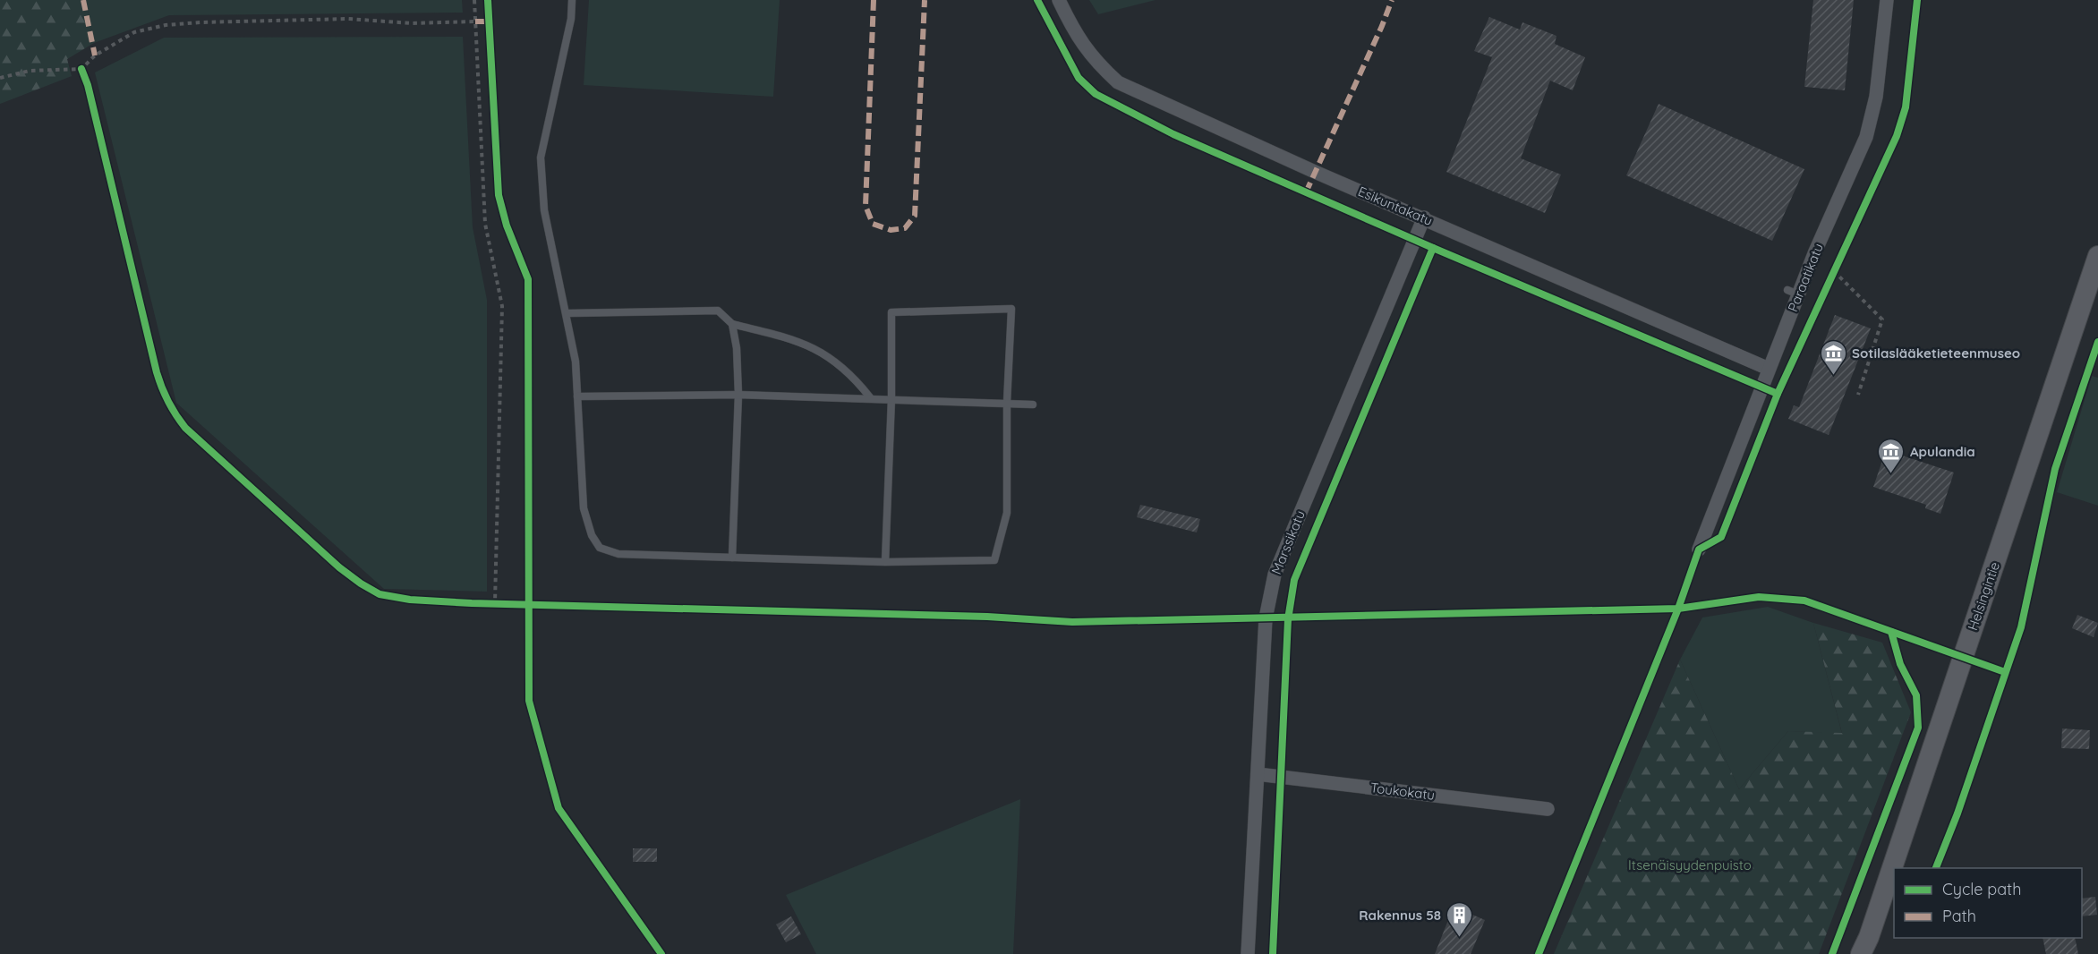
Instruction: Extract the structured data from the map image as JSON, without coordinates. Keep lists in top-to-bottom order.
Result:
{
  "streets": {
    "main road": ["Helsingintie"],
    "street": [
      "Esikuntakatu",
      "Paraatikatu",
      "Marssikatu",
      "Toukokatu"
    ]
  },
  "crossings": [
    ["Esikuntakatu", "Paraatikatu"],
    ["Esikuntakatu", "Marssikatu"],
    ["Marssikatu", "Toukokatu"]
  ],
  "parks": ["Itsenäisyydenpuisto"],
  "places": {
    "museum": ["Sotilaslääketieteenmuseo", "Apulandia"],
    "building": ["Rakennus 58"]
  },
  "legend": ["Cycle path", "Path"]
}
